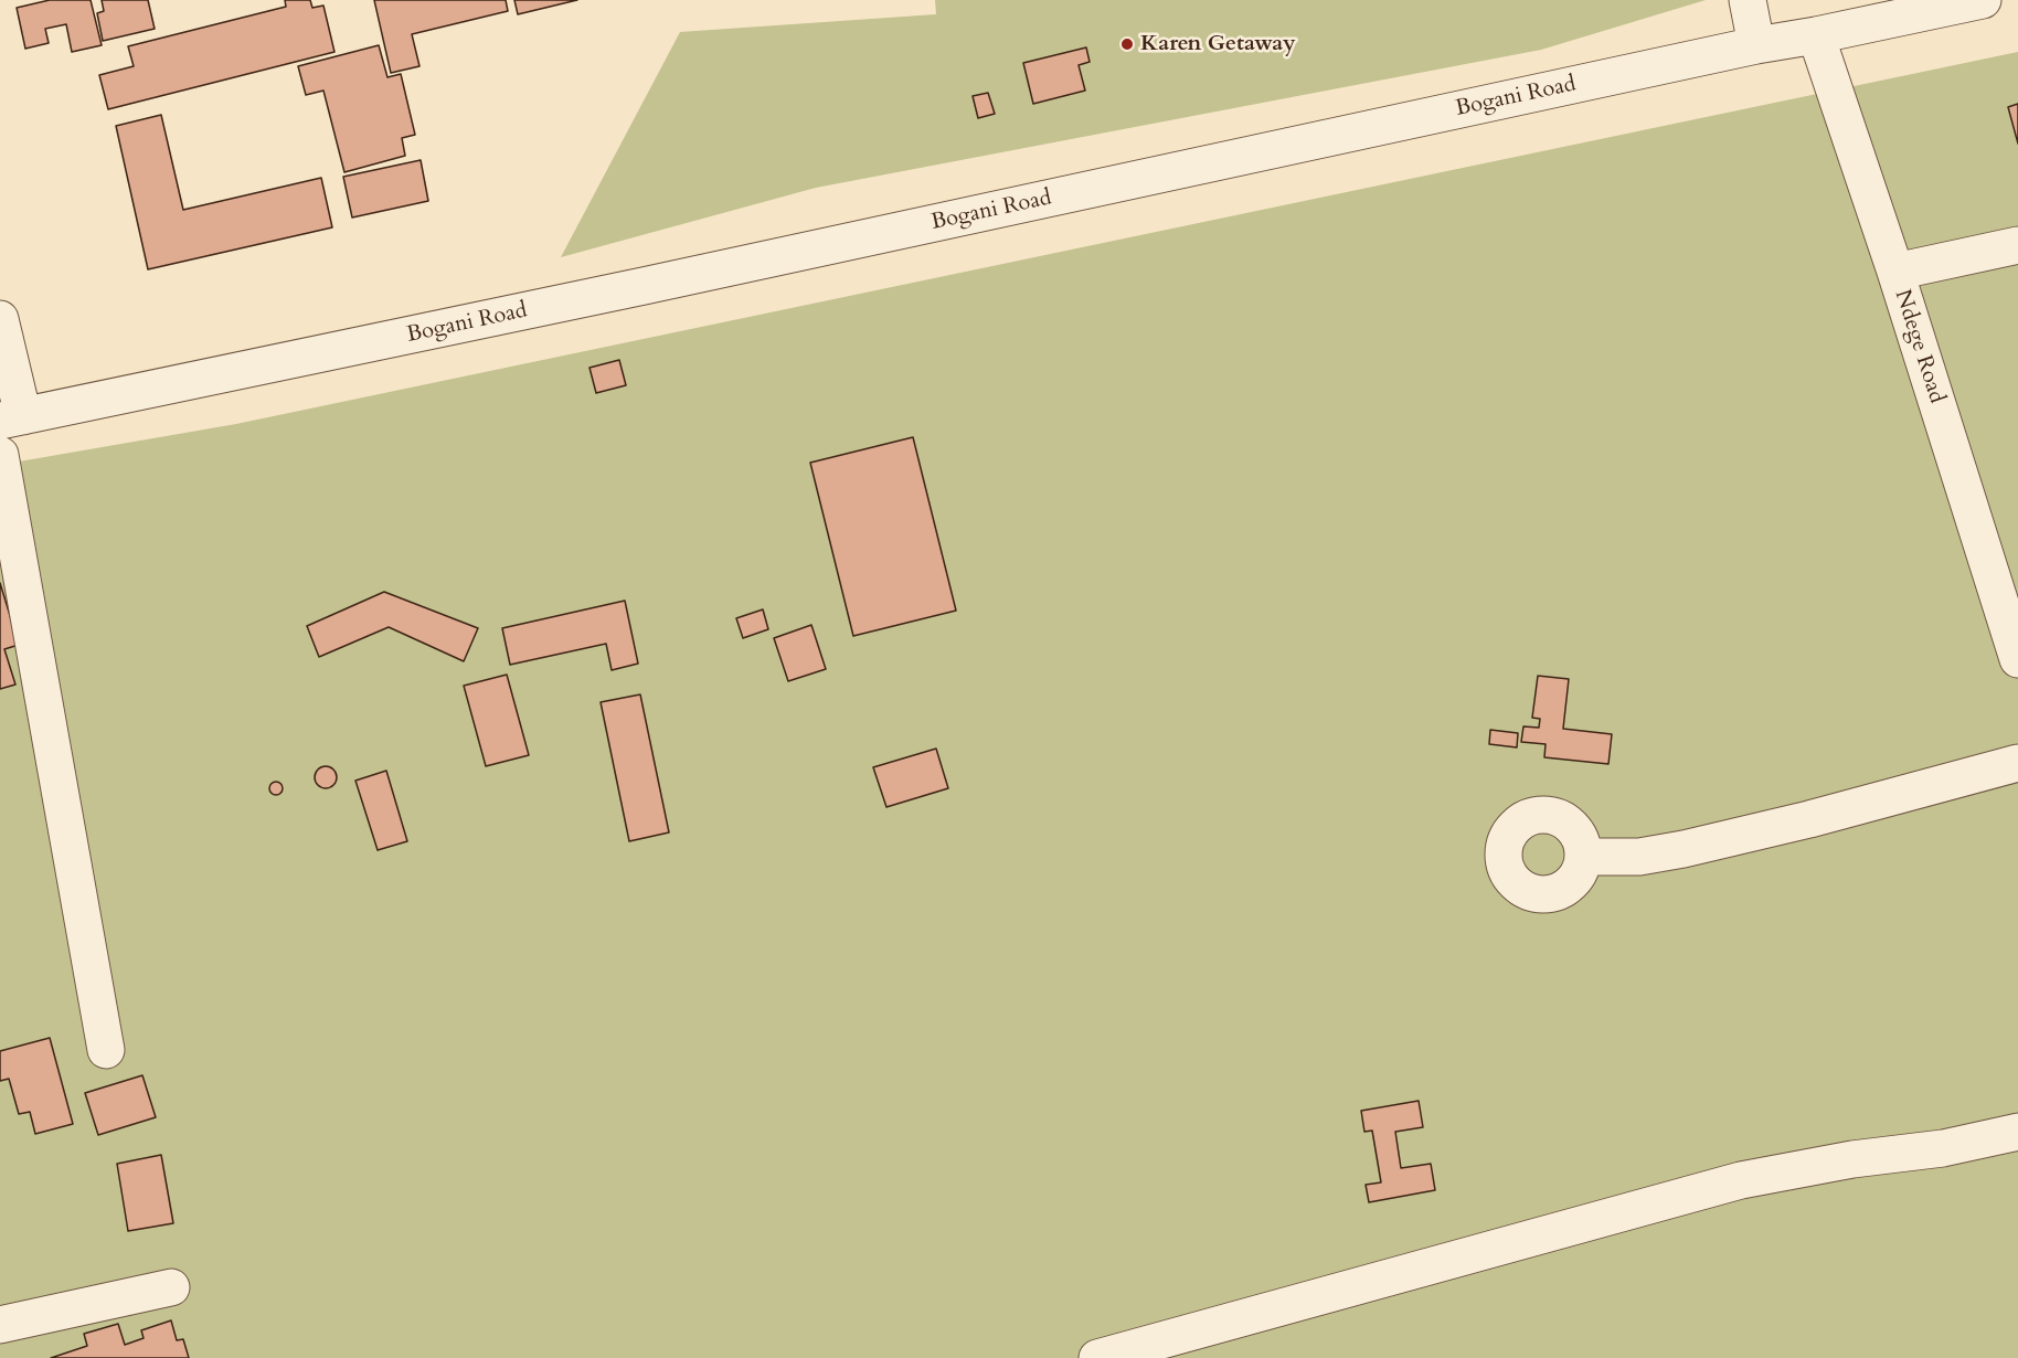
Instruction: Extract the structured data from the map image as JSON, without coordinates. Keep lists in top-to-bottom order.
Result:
{
  "streets": {
    "street": ["Bogani Road", "Ndege Road"]
  },
  "crossings": [
    ["Bogani Road", "Ndege Road"]
  ],
  "places": ["Karen Getaway"]
}
